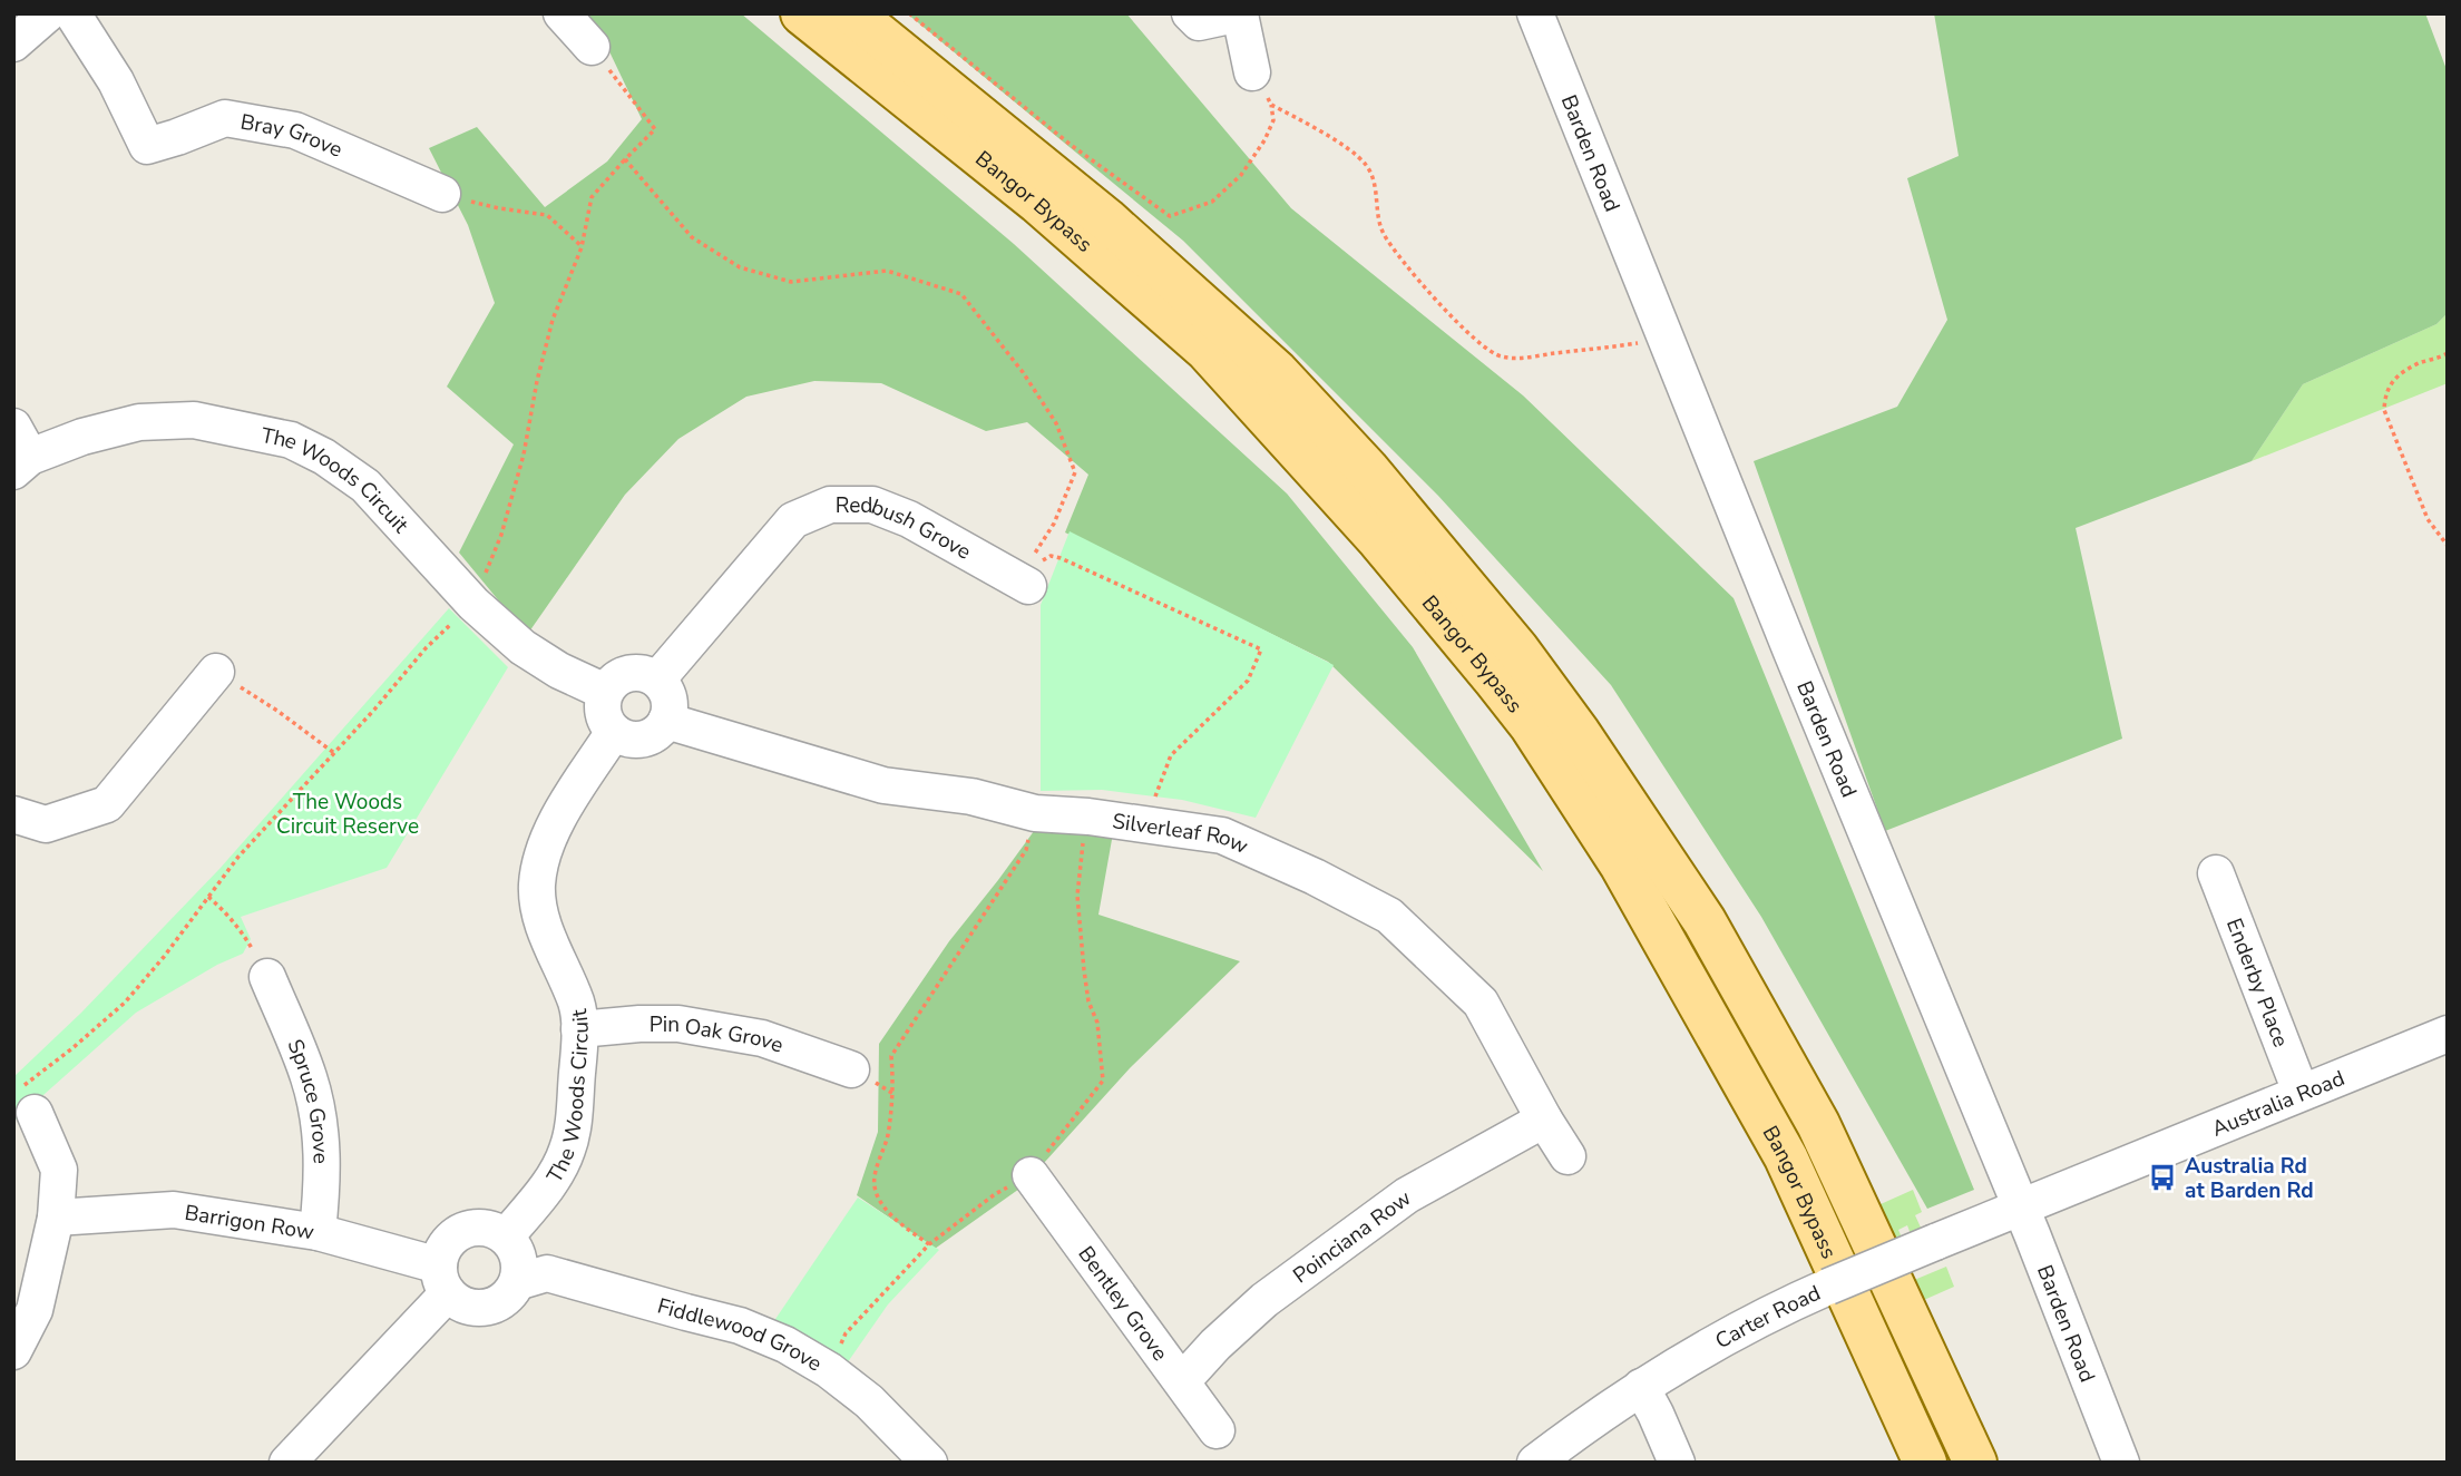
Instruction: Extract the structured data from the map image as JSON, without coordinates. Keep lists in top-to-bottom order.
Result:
{
  "streets": {
    "main road": ["Bangor Bypass"],
    "street": [
      "Bray Grove",
      "Barden Road",
      "The Woods Circuit",
      "Redbush Grove",
      "Silverleaf Row",
      "Enderby Place",
      "Pin Oak Grove",
      "Australia Road",
      "Spruce Grove",
      "Barrigon Row",
      "Poinciana Row",
      "Bentley Grove",
      "Carter Road",
      "Fiddlewood Grove"
    ]
  },
  "crossings": [
    ["Barden Road", "Australia Road"],
    ["Barden Road", "Carter Road"],
    ["The Woods Circuit", "Redbush Grove"],
    ["The Woods Circuit", "Silverleaf Row"],
    ["The Woods Circuit", "Pin Oak Grove"],
    ["The Woods Circuit", "Barrigon Row"],
    ["The Woods Circuit", "Fiddlewood Grove"],
    ["Redbush Grove", "Silverleaf Row"],
    ["Silverleaf Row", "Poinciana Row"],
    ["Enderby Place", "Australia Road"],
    ["Australia Road", "Carter Road"],
    ["Spruce Grove", "Barrigon Row"],
    ["Barrigon Row", "Fiddlewood Grove"],
    ["Poinciana Row", "Bentley Grove"]
  ],
  "parks": ["The Woods Circuit Reserve"],
  "places": {
    "bus stop": ["Australia Rd at Barden Rd"]
  }
}
